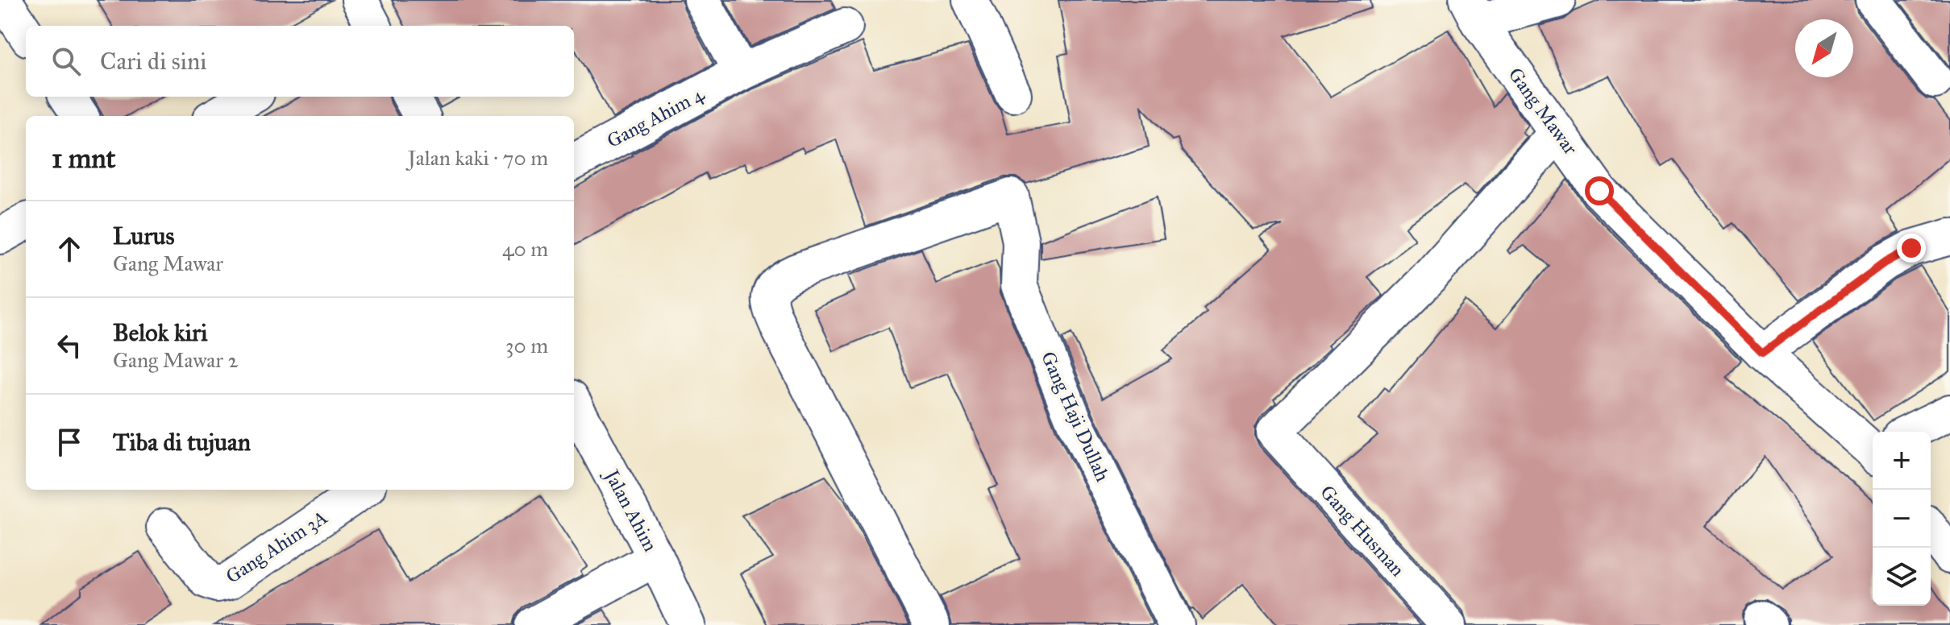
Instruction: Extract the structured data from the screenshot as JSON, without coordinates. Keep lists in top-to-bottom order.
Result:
{
  "streets": {
    "street": [
      "Gang Mawar",
      "Gang Ahim 4",
      "Gang Haji Dullah",
      "Jalan Ahim",
      "Gang Husman",
      "Gang Ahim 3A"
    ]
  },
  "crossings": [
    ["Gang Mawar", "Gang Husman"]
  ],
  "north": "bottom left",
  "page": {
    "search": "Cari di sini",
    "heading": ["1 mnt", "Jalan kaki · 70 m"],
    "list": [
      ["Lurus", "Gang Mawar", "40 m"],
      ["Belok kiri", "Gang Mawar 2", "30 m"],
      "Tiba di tujuan"
    ],
    "map_buttons": ["+", "−"]
  }
}
